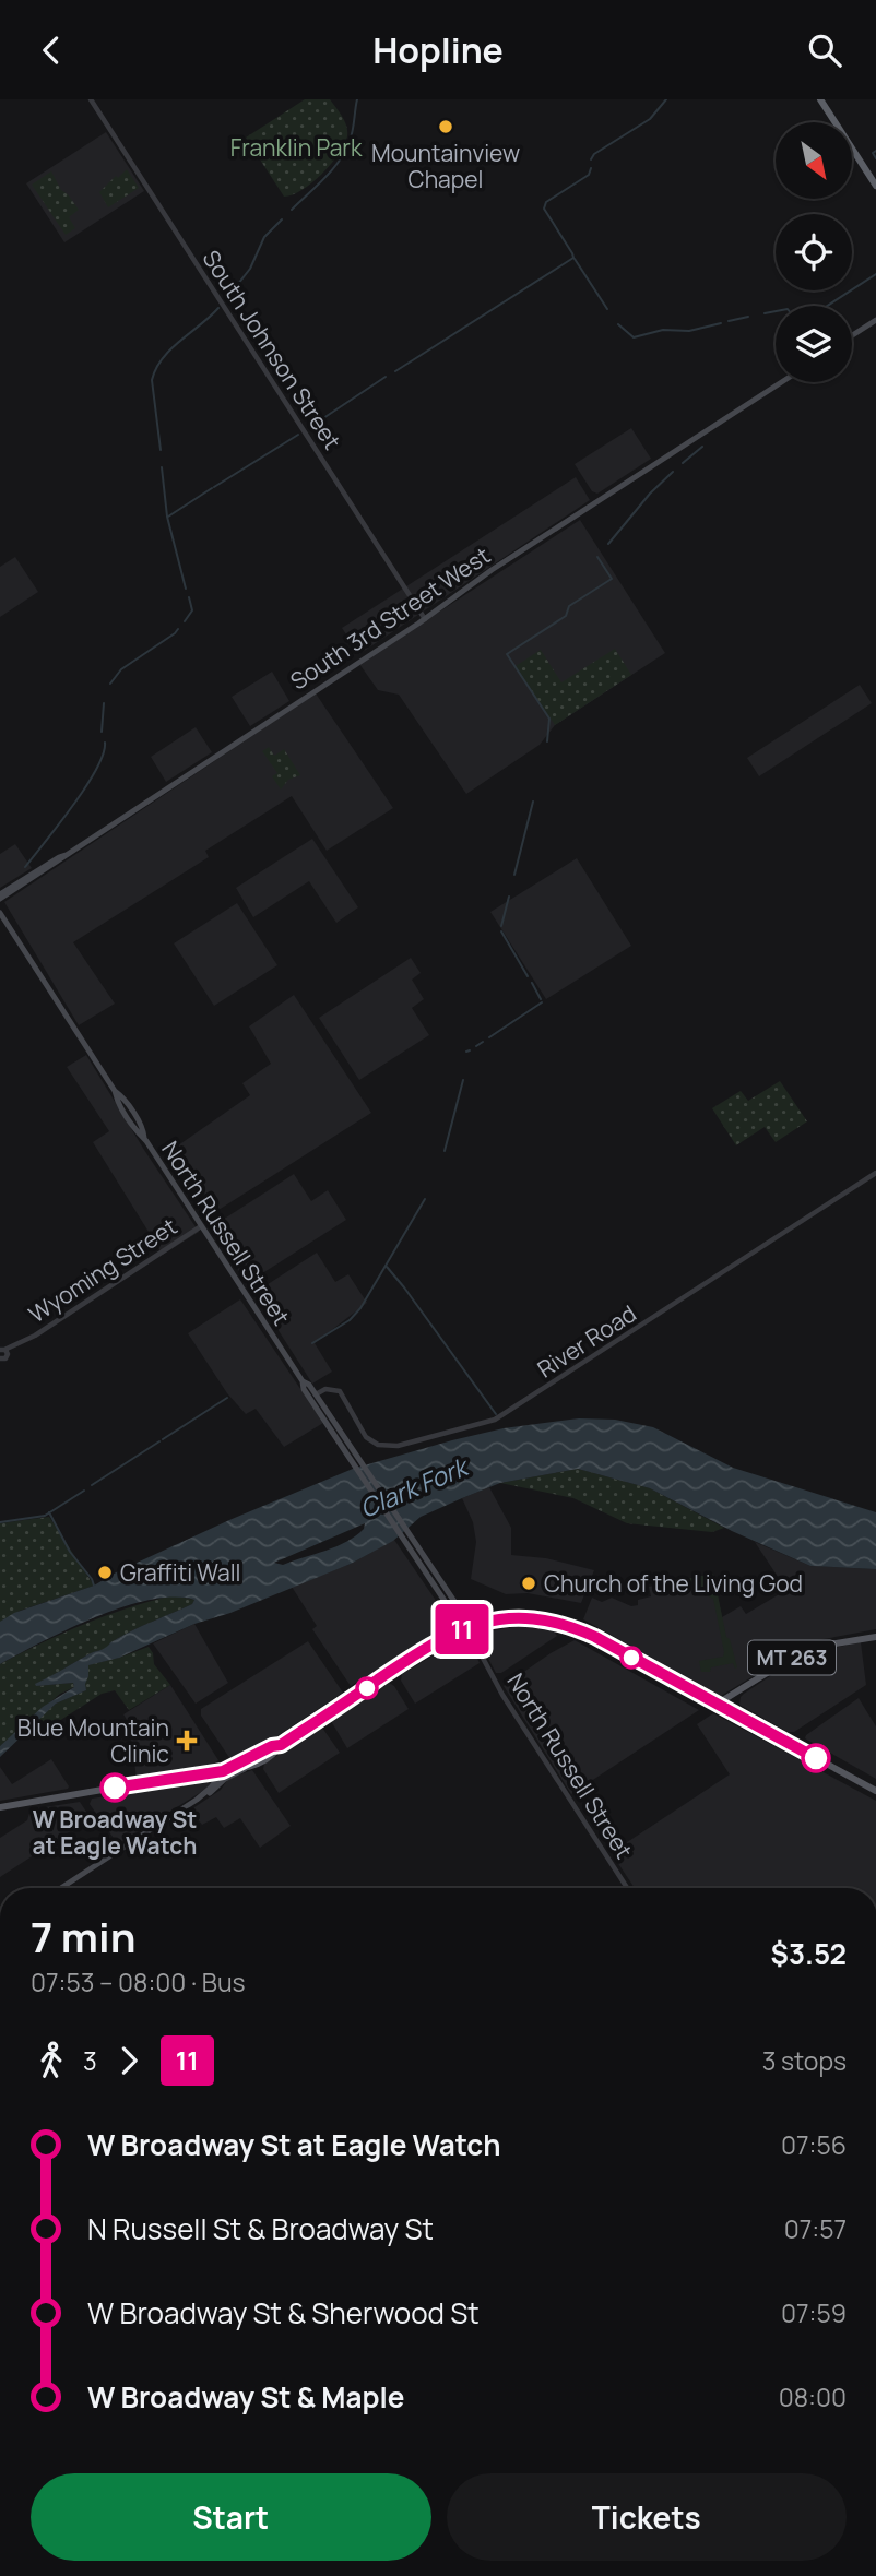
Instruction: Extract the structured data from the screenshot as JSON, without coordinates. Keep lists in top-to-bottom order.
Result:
{
  "streets": {
    "main road": ["South 3rd Street West", "North Russell Street", "MT 263"],
    "street": ["South Johnson Street", "Wyoming Street", "River Road"]
  },
  "crossings": [
    ["South Johnson Street", "South 3rd Street West"],
    ["North Russell Street", "Wyoming Street"],
    ["North Russell Street", "River Road"]
  ],
  "water": ["Clark Fork"],
  "parks": ["Franklin Park"],
  "places": {
    "other": [
      "Mountainview Chapel",
      "Graffiti Wall",
      "Church of the Living God",
      "W Broadway St at Eagle Watch"
    ],
    "health": ["Blue Mountain Clinic"]
  },
  "lines": ["bus line 11"],
  "north": "bottom right",
  "page": {
    "header": "Hopline",
    "on_map": "11",
    "heading": ["7 min", "07:53 – 08:00 · Bus", "$3.52"],
    "legs": ["3", "11", "3 stops"],
    "list": [
      {
        "name": "W Broadway St at Eagle Watch",
        "value": "07:56"
      },
      {
        "name": "N Russell St & Broadway St",
        "value": "07:57"
      },
      {
        "name": "W Broadway St & Sherwood St",
        "value": "07:59"
      },
      {
        "name": "W Broadway St & Maple",
        "value": "08:00"
      }
    ],
    "buttons": ["Start", "Tickets"]
  }
}
